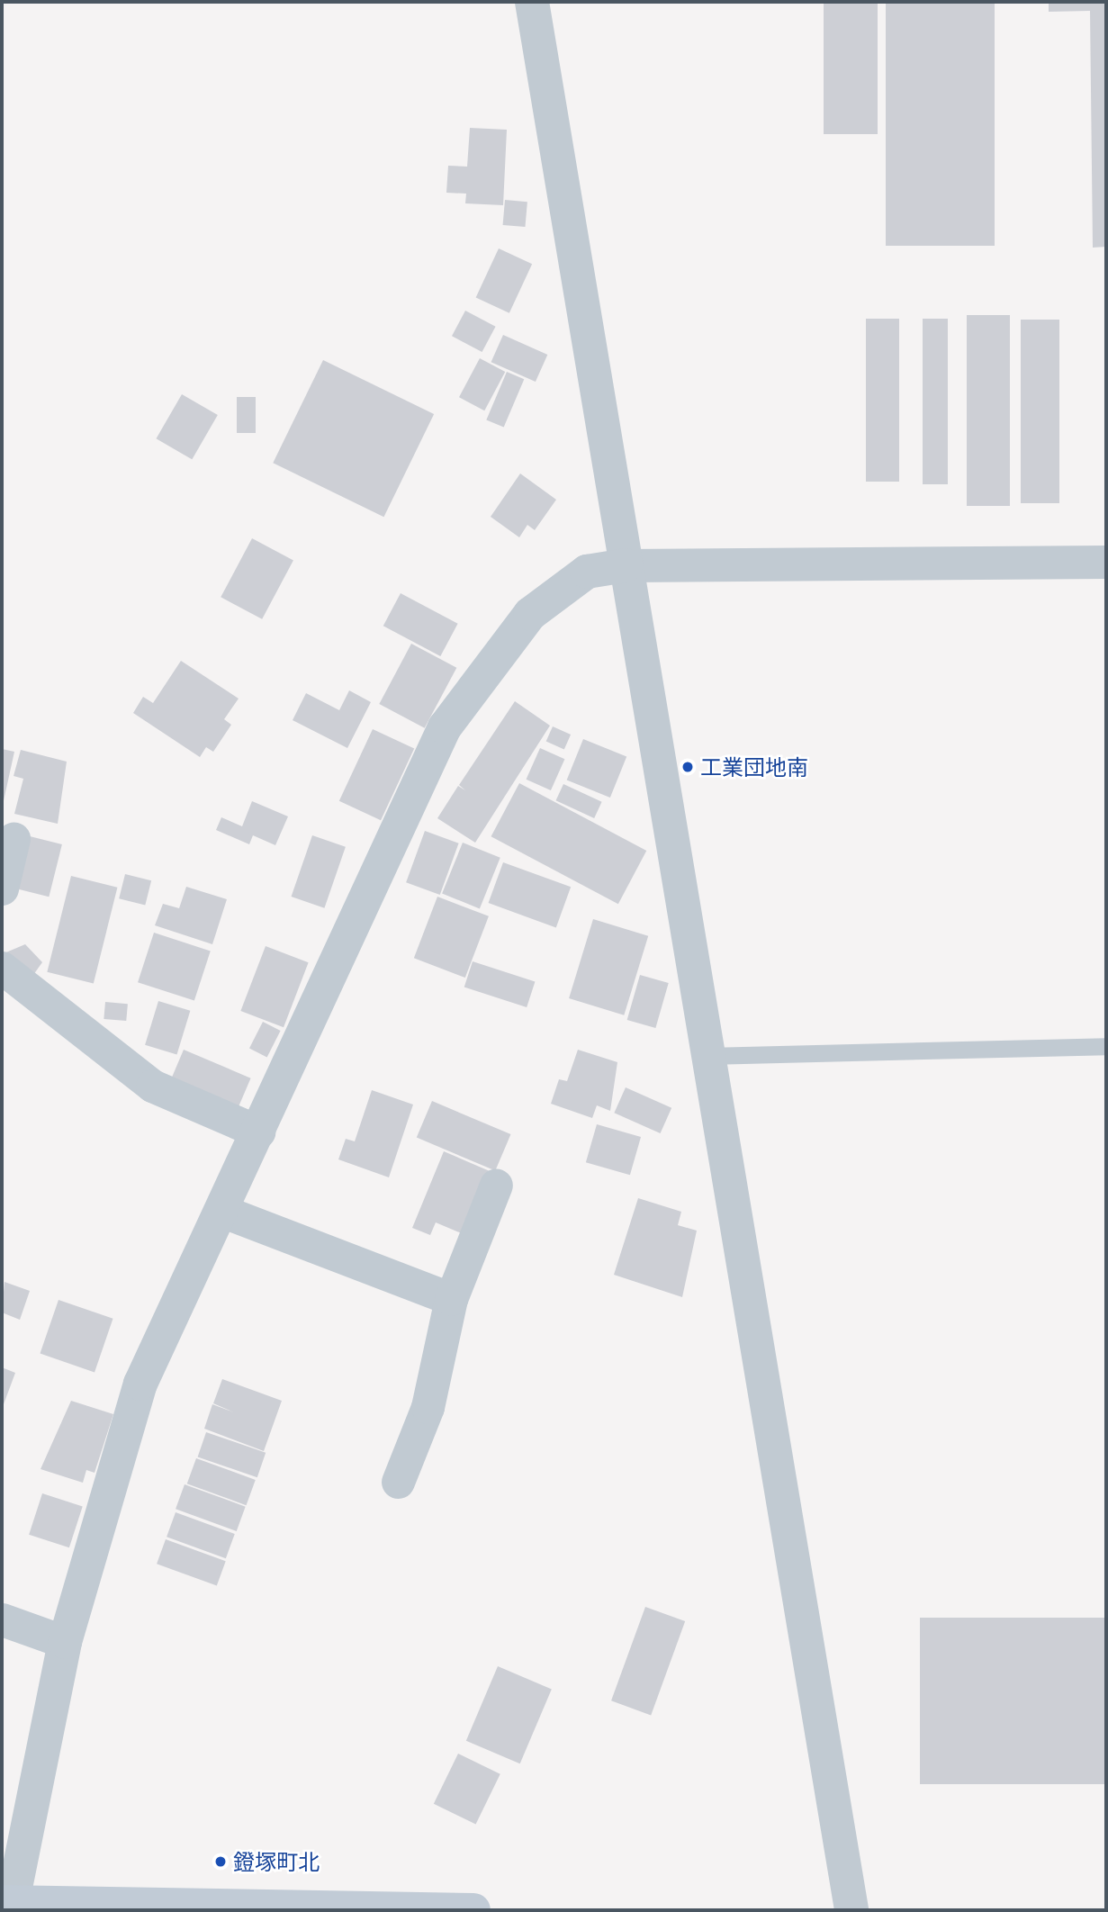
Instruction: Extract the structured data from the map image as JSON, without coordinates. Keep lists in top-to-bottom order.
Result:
{
  "places": ["工業団地南", "鐙塚町北"]
}
